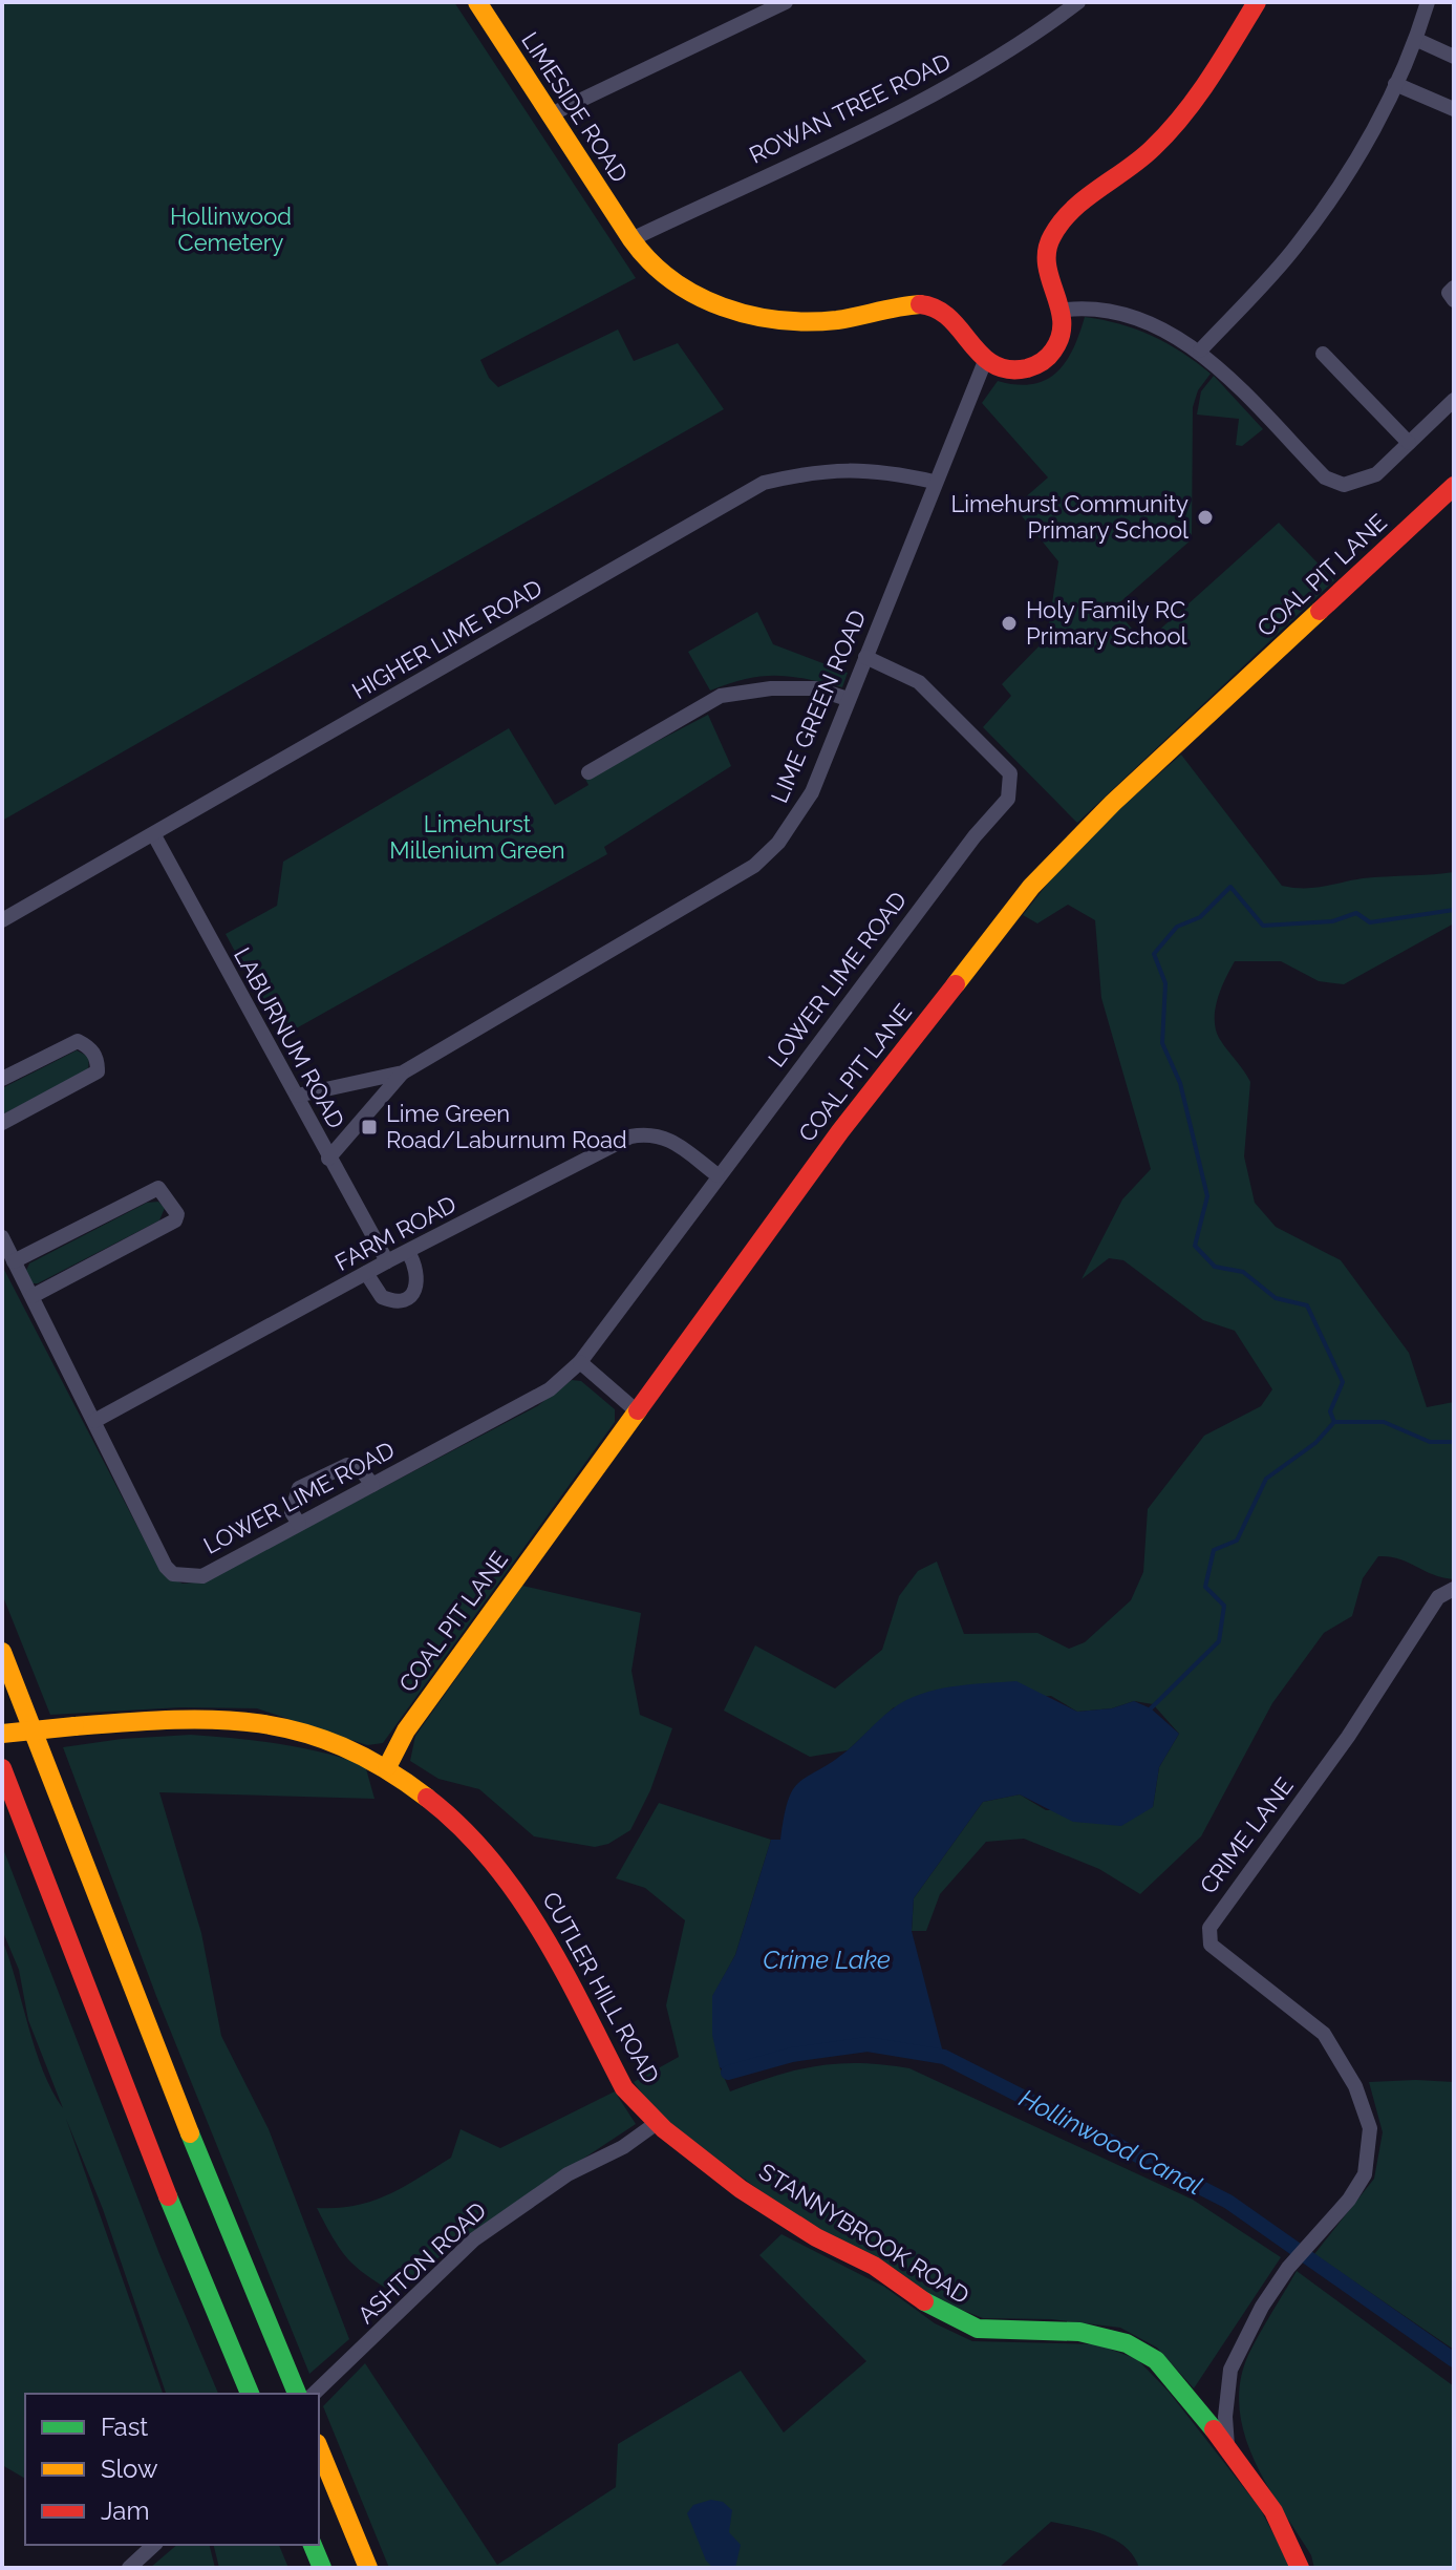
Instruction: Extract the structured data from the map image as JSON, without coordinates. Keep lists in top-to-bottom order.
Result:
{
  "streets": {
    "main road": [
      "LIMESIDE ROAD",
      "COAL PIT LANE",
      "CUTLER HILL ROAD",
      "STANNYBROOK ROAD"
    ],
    "street": [
      "ROWAN TREE ROAD",
      "HIGHER LIME ROAD",
      "LIME GREEN ROAD",
      "LOWER LIME ROAD",
      "LABURNUM ROAD",
      "FARM ROAD",
      "CRIME LANE",
      "ASHTON ROAD"
    ]
  },
  "crossings": [
    ["LIMESIDE ROAD", "ROWAN TREE ROAD"],
    ["LIMESIDE ROAD", "LIME GREEN ROAD"],
    ["COAL PIT LANE", "CUTLER HILL ROAD"],
    ["HIGHER LIME ROAD", "LIME GREEN ROAD"],
    ["HIGHER LIME ROAD", "LABURNUM ROAD"],
    ["LIME GREEN ROAD", "LOWER LIME ROAD"],
    ["LIME GREEN ROAD", "LABURNUM ROAD"],
    ["LOWER LIME ROAD", "FARM ROAD"],
    ["LABURNUM ROAD", "FARM ROAD"],
    ["CRIME LANE", "STANNYBROOK ROAD"],
    ["CUTLER HILL ROAD", "STANNYBROOK ROAD"],
    ["CUTLER HILL ROAD", "ASHTON ROAD"],
    ["STANNYBROOK ROAD", "ASHTON ROAD"]
  ],
  "water": ["Crime Lake", "Hollinwood Canal"],
  "parks": ["Hollinwood Cemetery", "Limehurst Millenium Green"],
  "places": {
    "other": ["Limehurst Community Primary School", "Holy Family RC Primary School"],
    "transit": ["Lime Green Road/Laburnum Road"]
  },
  "legend": ["Fast", "Slow", "Jam"]
}
